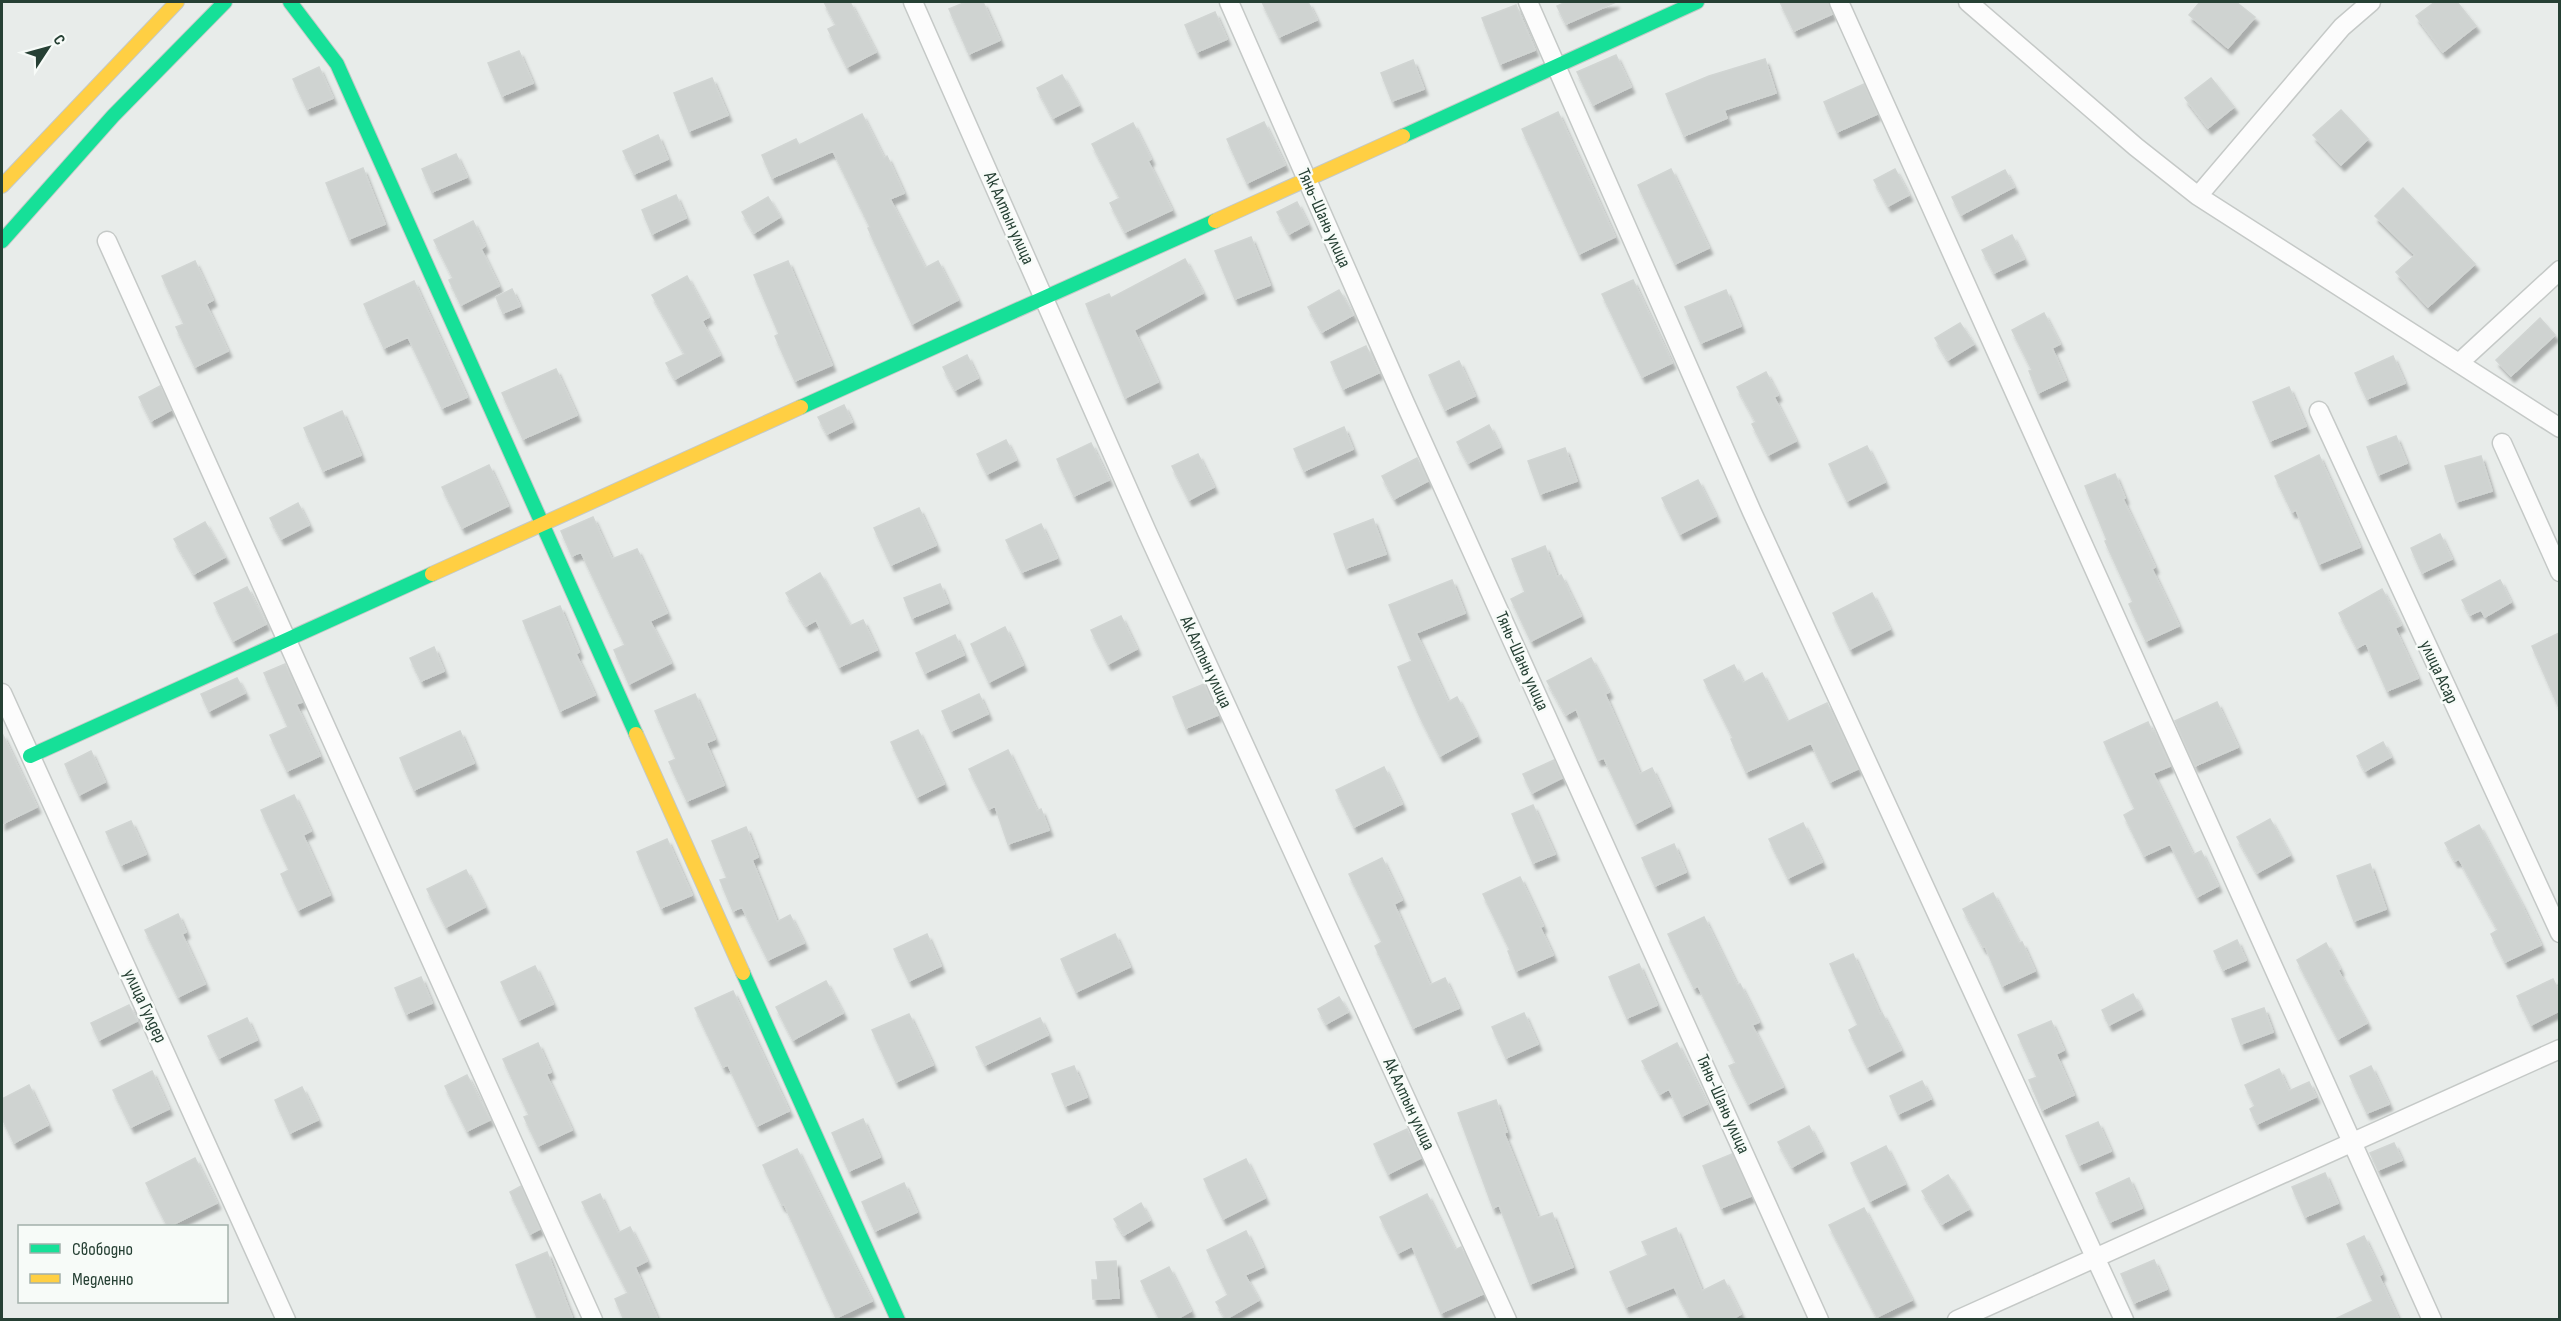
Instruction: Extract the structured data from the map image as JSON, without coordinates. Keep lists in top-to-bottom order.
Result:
{
  "streets": {
    "street": [
      "Ак Алтын улица",
      "Тянь-Шань улица",
      "улица Асар",
      "улица Гулдер"
    ]
  },
  "legend": ["Свободно", "Медленно"],
  "north": "top right"
}
